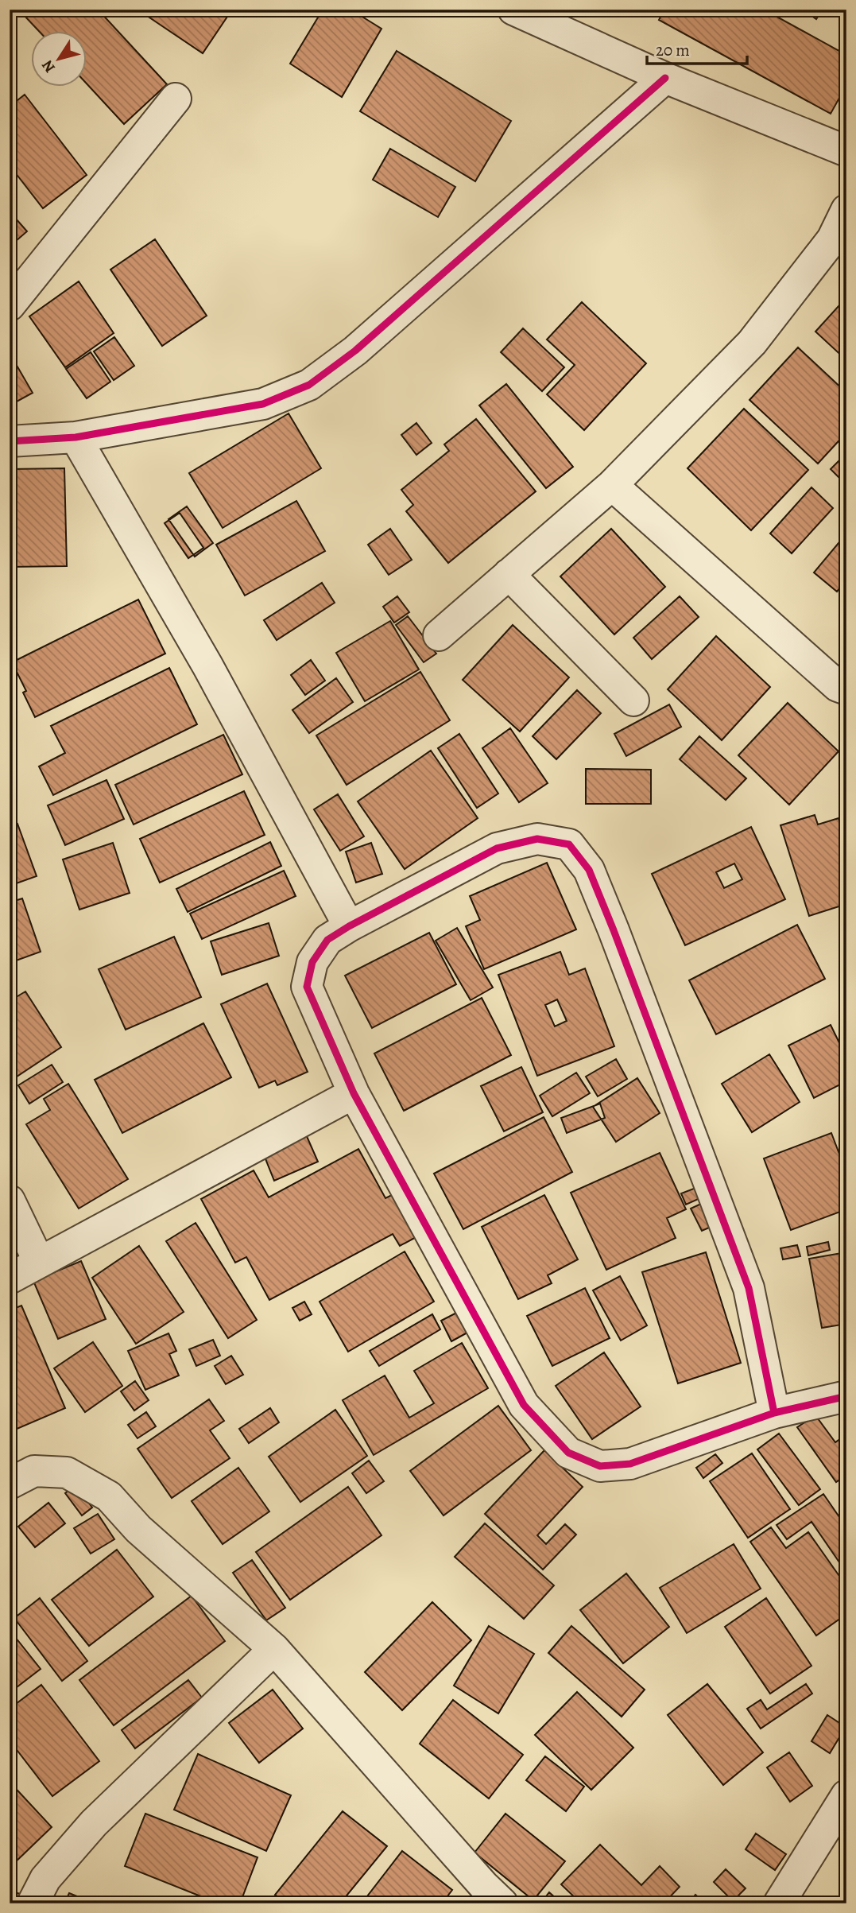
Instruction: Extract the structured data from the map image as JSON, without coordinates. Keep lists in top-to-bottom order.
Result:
{
  "scale_bar": "20 m",
  "north": "bottom left"
}
